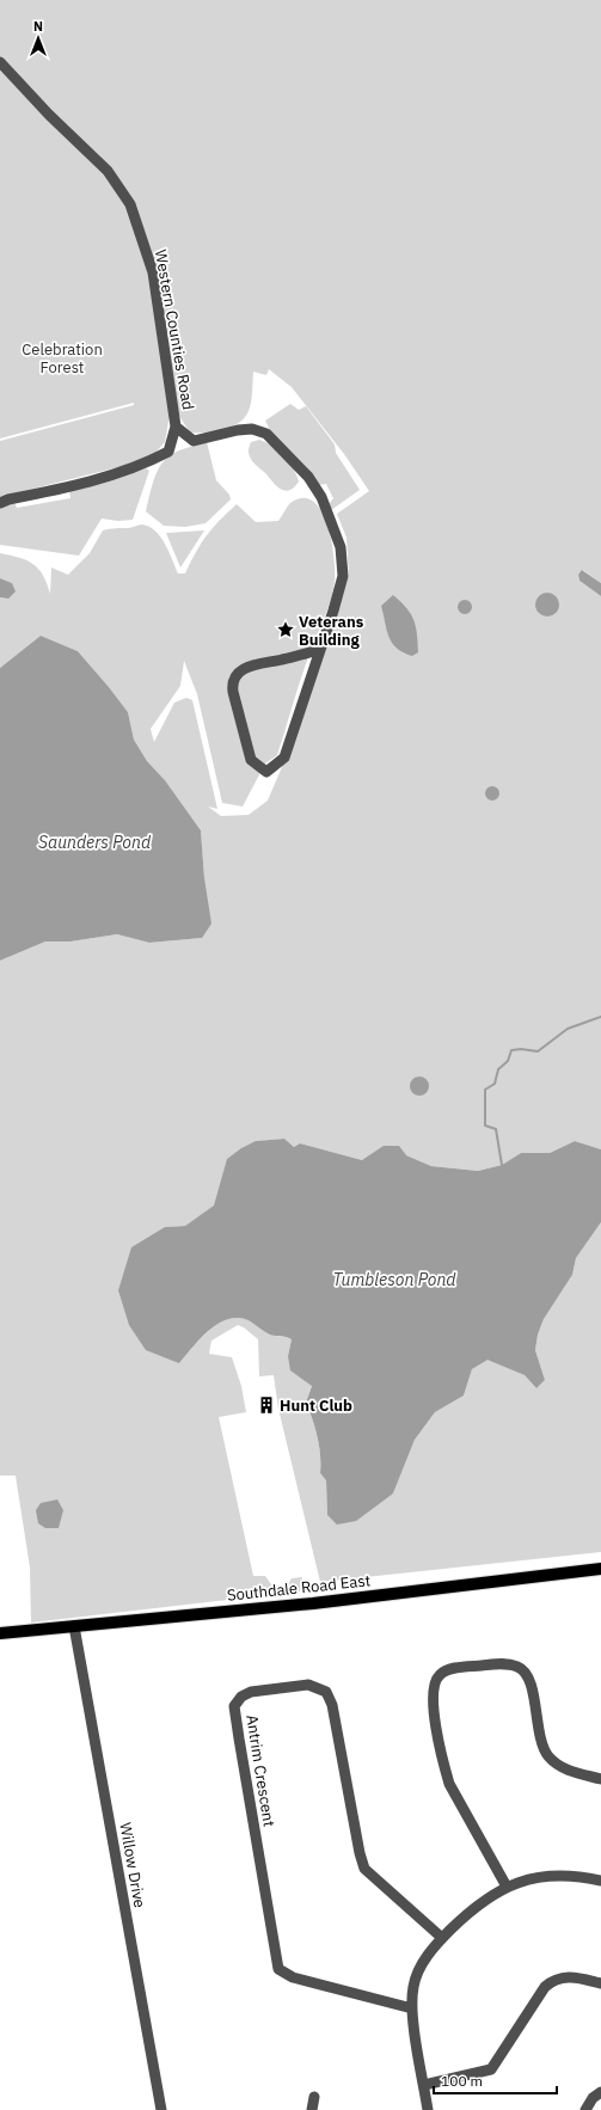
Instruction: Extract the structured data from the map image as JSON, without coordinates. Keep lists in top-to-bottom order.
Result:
{
  "streets": {
    "main road": ["Southdale Road East"],
    "street": ["Western Counties Road", "Antrim Crescent", "Willow Drive"]
  },
  "crossings": [
    ["Southdale Road East", "Willow Drive"]
  ],
  "water": ["Saunders Pond", "Tumbleson Pond"],
  "parks": ["Celebration Forest"],
  "places": {
    "place": ["Veterans Building"],
    "building": ["Hunt Club"]
  },
  "scale_bar": "100 m",
  "north": "top"
}
